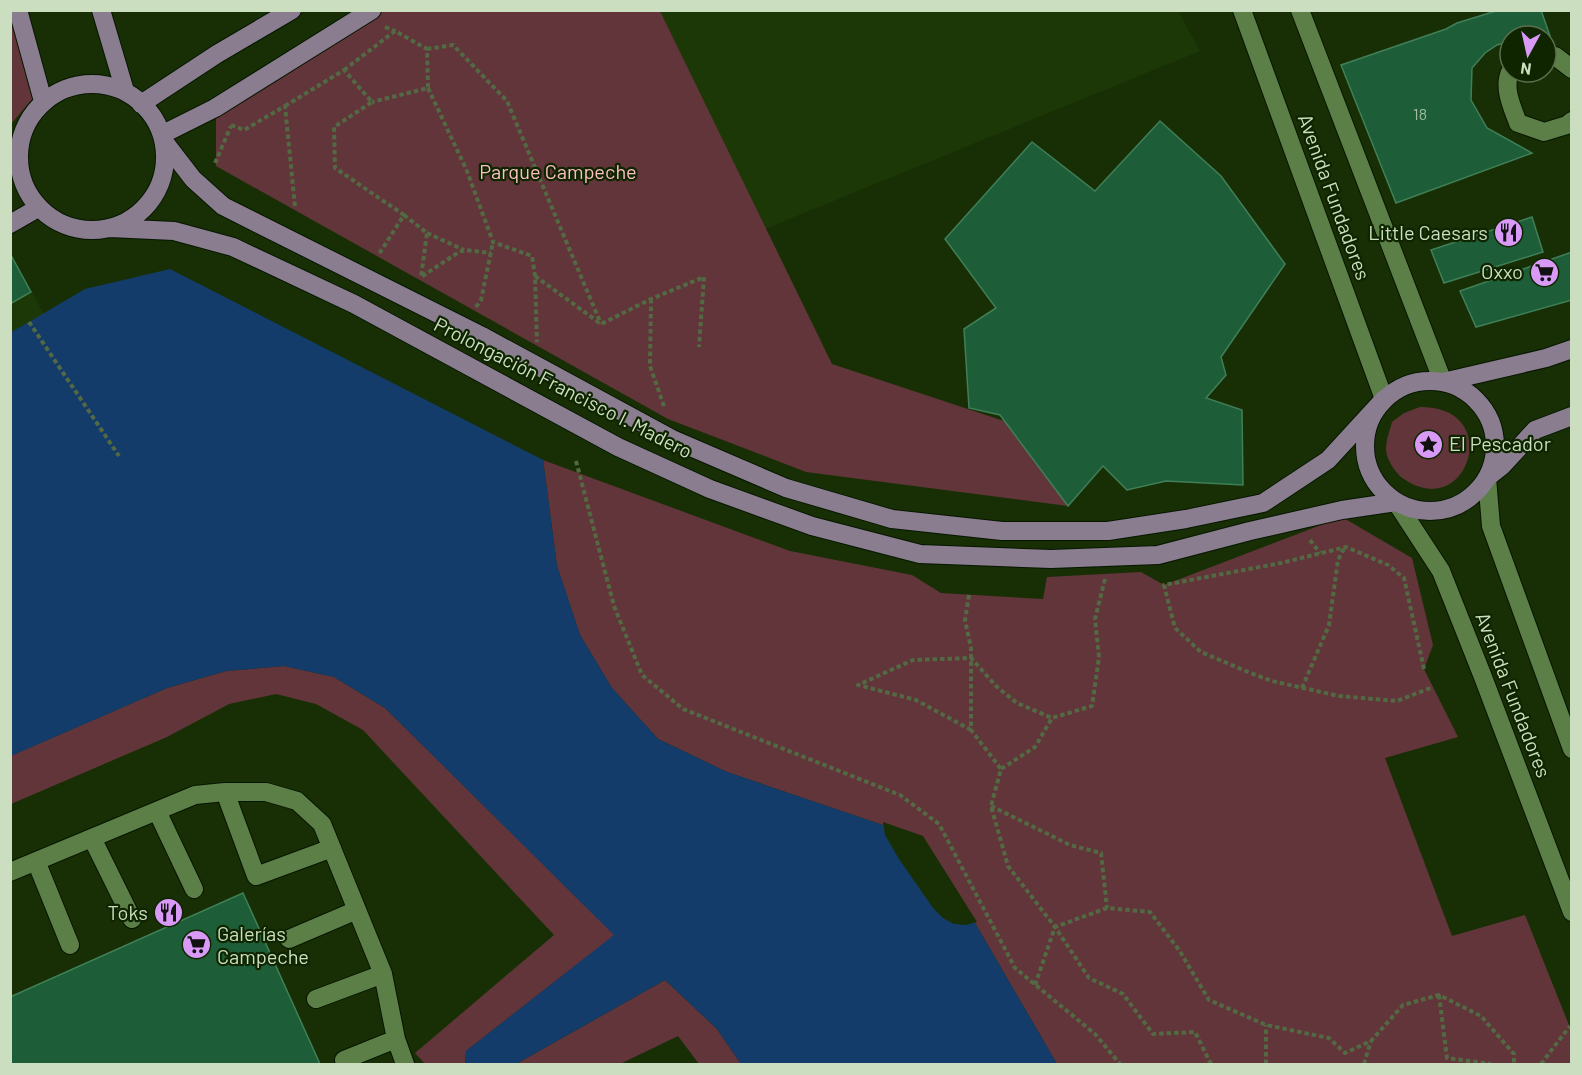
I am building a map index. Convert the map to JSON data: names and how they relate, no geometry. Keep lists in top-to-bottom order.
{
  "streets": {
    "main road": ["Prolongación Francisco I. Madero"],
    "street": ["Avenida Fundadores"]
  },
  "crossings": [
    ["Avenida Fundadores", "Prolongación Francisco I. Madero"]
  ],
  "parks": ["Parque Campeche"],
  "places": {
    "restaurant": ["Little Caesars", "Toks"],
    "supermarket": ["Oxxo", "Galerías Campeche"],
    "place": ["El Pescador"]
  },
  "house_numbers": ["18"],
  "north": "bottom"
}
